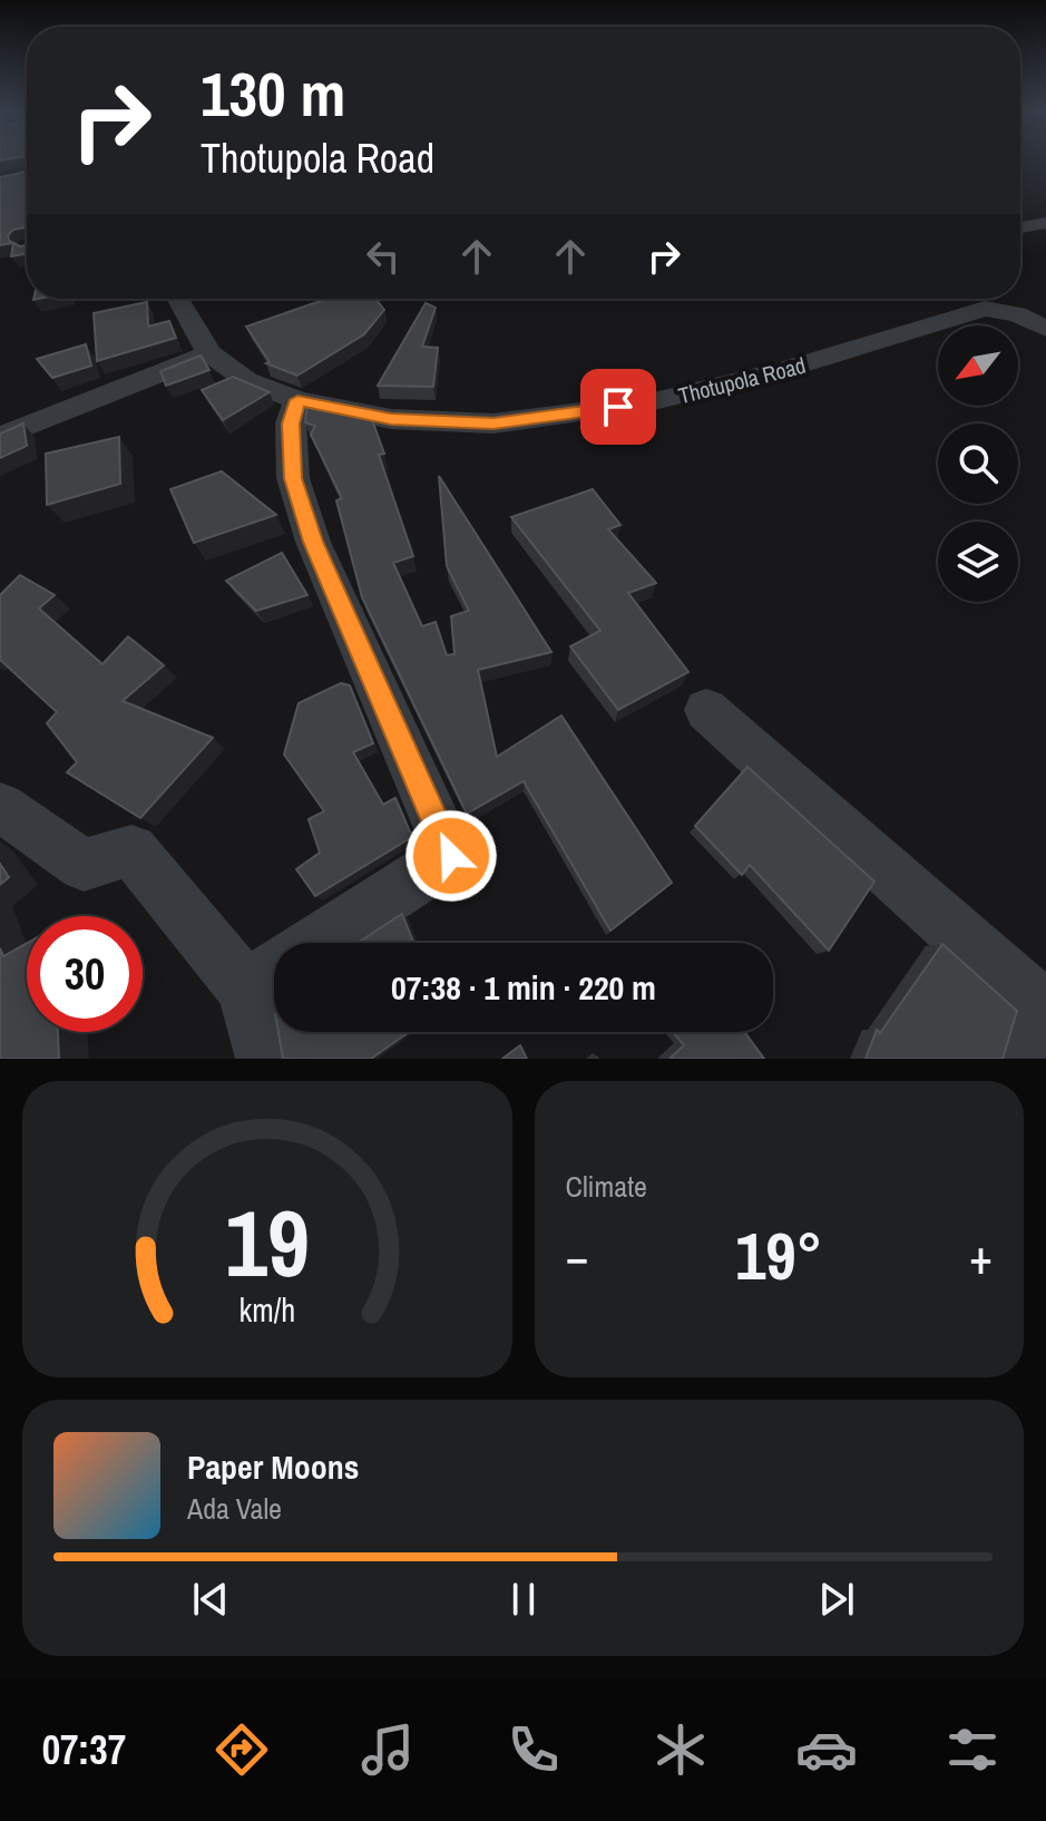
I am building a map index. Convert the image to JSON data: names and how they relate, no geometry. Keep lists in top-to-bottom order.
{
  "streets": {
    "street": ["Thotupola Road"]
  },
  "north": "bottom left",
  "page": {
    "turn": ["130 m", "Thotupola Road"],
    "limit": "30",
    "trip": "07:38 · 1 min · 220 m",
    "tile": "Climate",
    "heat": ["−", "19°", "+"],
    "song": ["Paper Moons", "Ada Vale"],
    "tabs": "07:37",
    "gauge": ["19", "km/h"]
  }
}
